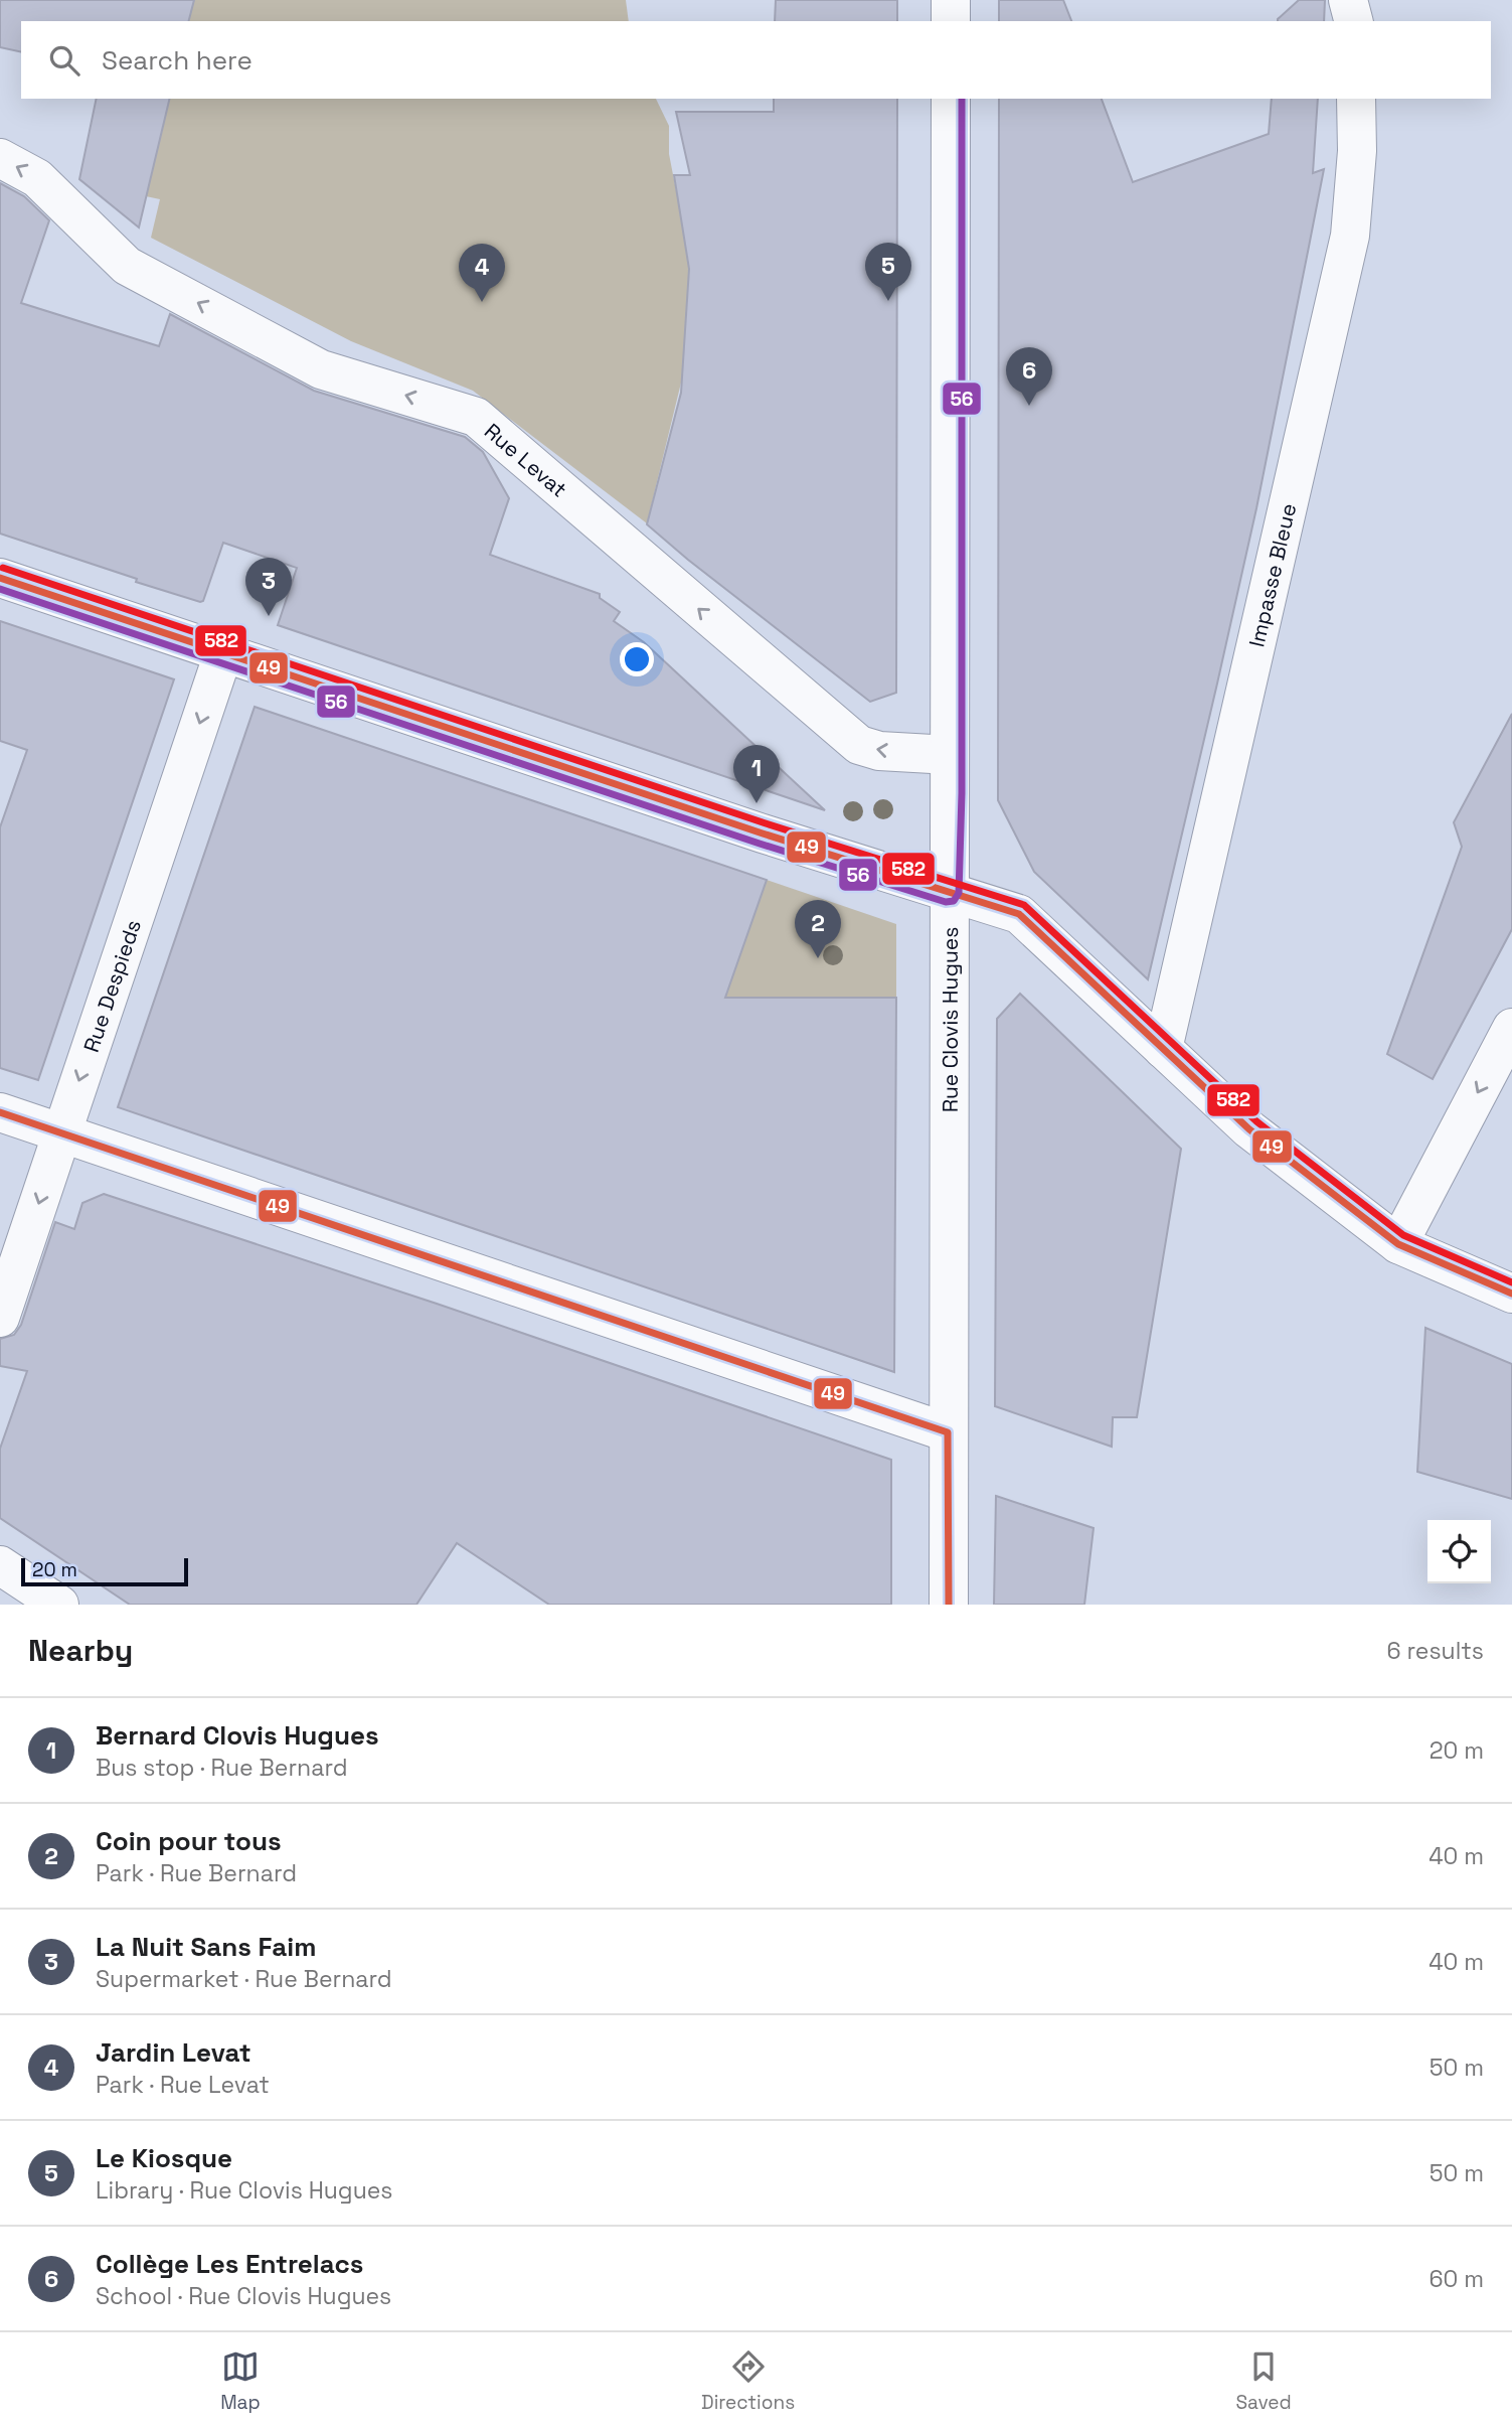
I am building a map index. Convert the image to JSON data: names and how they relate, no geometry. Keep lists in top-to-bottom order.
{
  "streets": {
    "street": [
      "Rue Levat",
      "Impasse Bleue",
      "Rue Despieds",
      "Rue Clovis Hugues"
    ]
  },
  "crossings": [
    ["Rue Levat", "Rue Clovis Hugues"]
  ],
  "one_way": ["Rue Despieds"],
  "lines": ["transit line 56", "transit line 582", "transit line 49"],
  "scale_bar": "20 m",
  "page": {
    "search": "Search here",
    "pins": [
      "5",
      "4",
      "6",
      "3",
      "1",
      "2"
    ],
    "scale": "20 m",
    "heading": ["Nearby", "6 results"],
    "list": [
      {
        "mark": "1",
        "name": "Bernard Clovis Hugues",
        "note": "Bus stop · Rue Bernard",
        "value": "20 m"
      },
      {
        "mark": "2",
        "name": "Coin pour tous",
        "note": "Park · Rue Bernard",
        "value": "40 m"
      },
      {
        "mark": "3",
        "name": "La Nuit Sans Faim",
        "note": "Supermarket · Rue Bernard",
        "value": "40 m"
      },
      {
        "mark": "4",
        "name": "Jardin Levat",
        "note": "Park · Rue Levat",
        "value": "50 m"
      },
      {
        "mark": "5",
        "name": "Le Kiosque",
        "note": "Library · Rue Clovis Hugues",
        "value": "50 m"
      },
      {
        "mark": "6",
        "name": "Collège Les Entrelacs",
        "note": "School · Rue Clovis Hugues",
        "value": "60 m"
      }
    ],
    "nav": ["Map", "Directions", "Saved"]
  }
}
